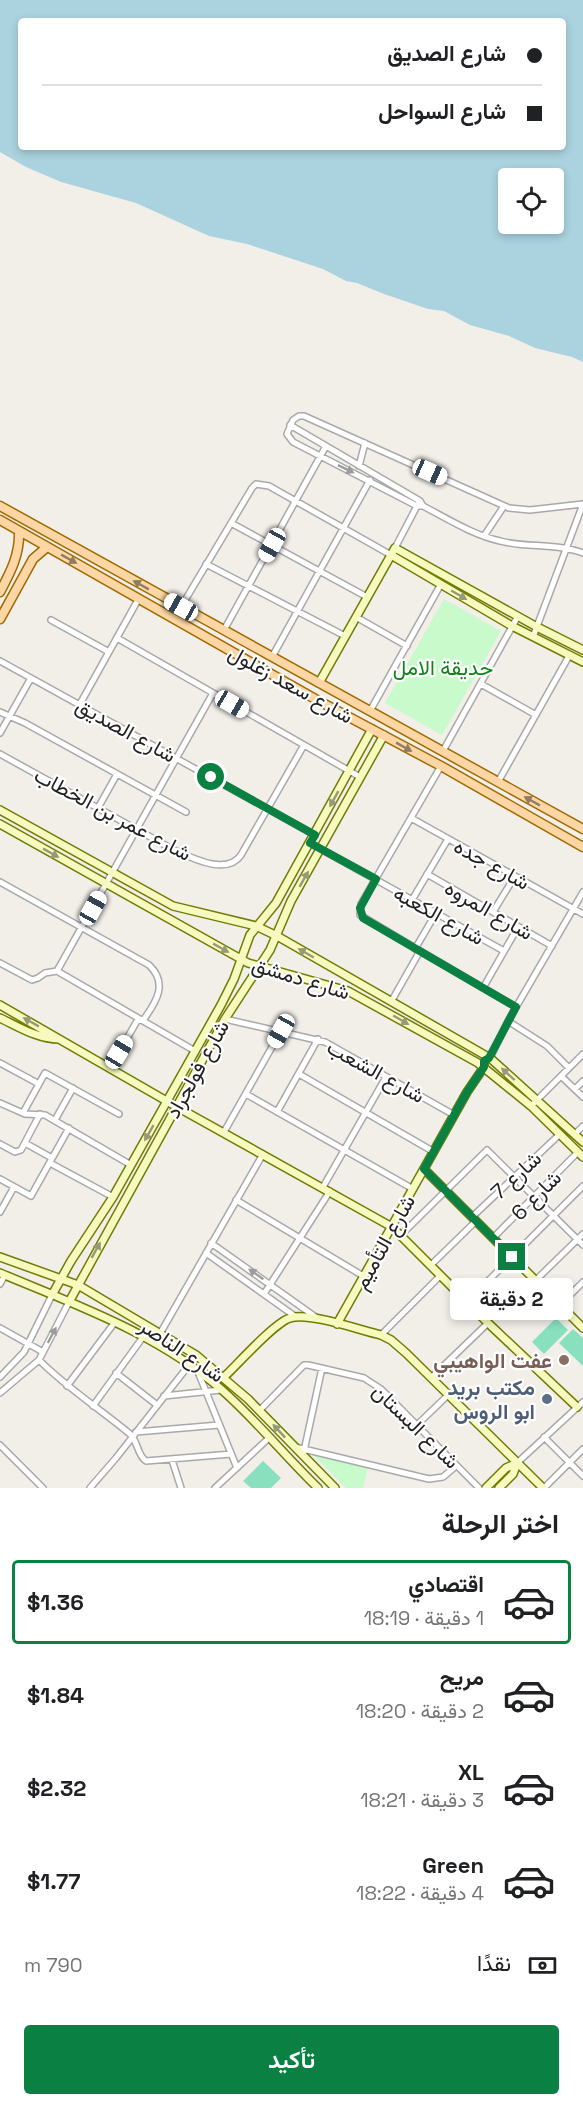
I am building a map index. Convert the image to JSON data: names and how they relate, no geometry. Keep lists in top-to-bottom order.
{
  "streets": {
    "main road": ["شارع سعد زغلول"],
    "street": [
      "شارع الصديق",
      "شارع عمر بن الخطاب",
      "شارع جده",
      "شارع المروه",
      "شارع الكعبه",
      "شارع دمشق",
      "شارع فولجراد",
      "شارع الشعب",
      "شارع 7",
      "شارع 6",
      "شارع التأميم",
      "شارع الناصر",
      "شارع البستان"
    ]
  },
  "crossings": [
    ["شارع سعد زغلول", "شارع فولجراد"],
    ["شارع الصديق", "شارع عمر بن الخطاب"],
    ["شارع الصديق", "شارع فولجراد"],
    ["شارع جده", "شارع التأميم"],
    ["شارع المروه", "شارع التأميم"],
    ["شارع الكعبه", "شارع فولجراد"],
    ["شارع دمشق", "شارع فولجراد"],
    ["شارع دمشق", "شارع 7"],
    ["شارع دمشق", "شارع 6"],
    ["شارع دمشق", "شارع التأميم"],
    ["شارع فولجراد", "شارع الشعب"],
    ["شارع فولجراد", "شارع الناصر"],
    ["شارع الشعب", "شارع التأميم"],
    ["شارع الناصر", "شارع البستان"]
  ],
  "parks": ["حديقة الامل"],
  "places": ["عفت الواهيبي", "مكتب بريد ابو الروس"],
  "page": {
    "banner": ["شارع الصديق", "شارع السواحل"],
    "bubble": "2 دقيقة",
    "heading": "اختر الرحلة",
    "list": [
      {
        "name": "اقتصادي",
        "note": "1 دقيقة · 18:19",
        "value": "$1.36"
      },
      {
        "name": "مريح",
        "note": "2 دقيقة · 18:20",
        "value": "$1.84"
      },
      {
        "name": "XL",
        "note": "3 دقيقة · 18:21",
        "value": "$2.32"
      },
      {
        "name": "Green",
        "note": "4 دقيقة · 18:22",
        "value": "$1.77"
      }
    ],
    "pay": ["نقدًا", "790 m"],
    "buttons": "تأكيد"
  }
}
